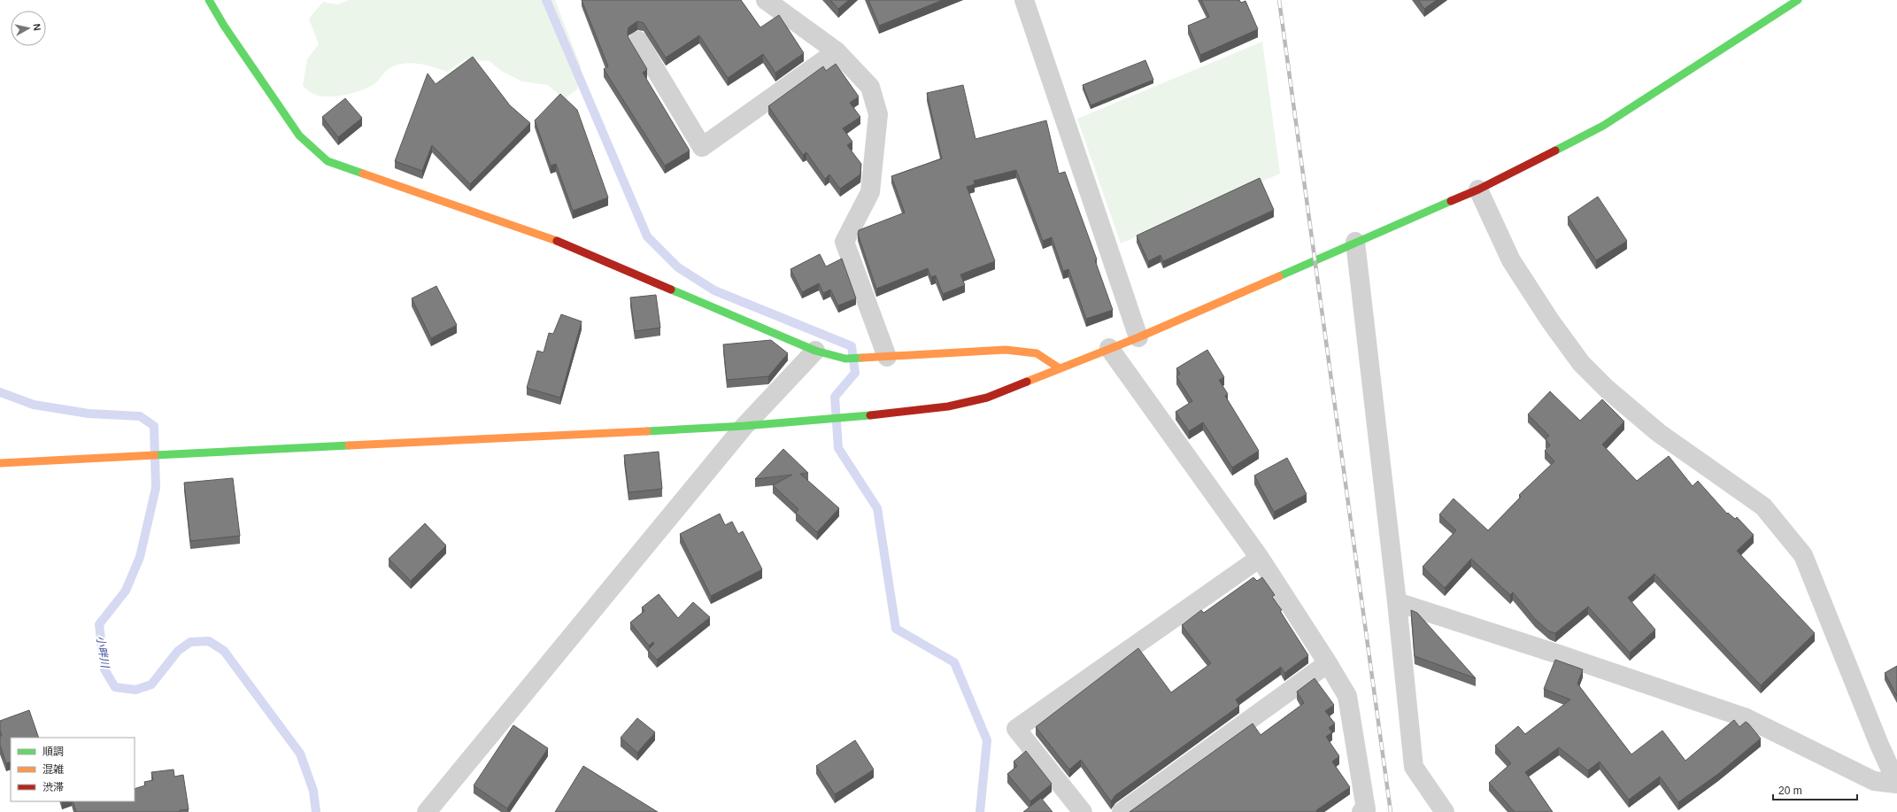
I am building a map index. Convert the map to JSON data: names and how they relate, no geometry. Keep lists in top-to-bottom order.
{
  "water": ["小畔川"],
  "legend": ["順調", "混雑", "渋滞"],
  "scale_bar": "20 m",
  "north": "right"
}
